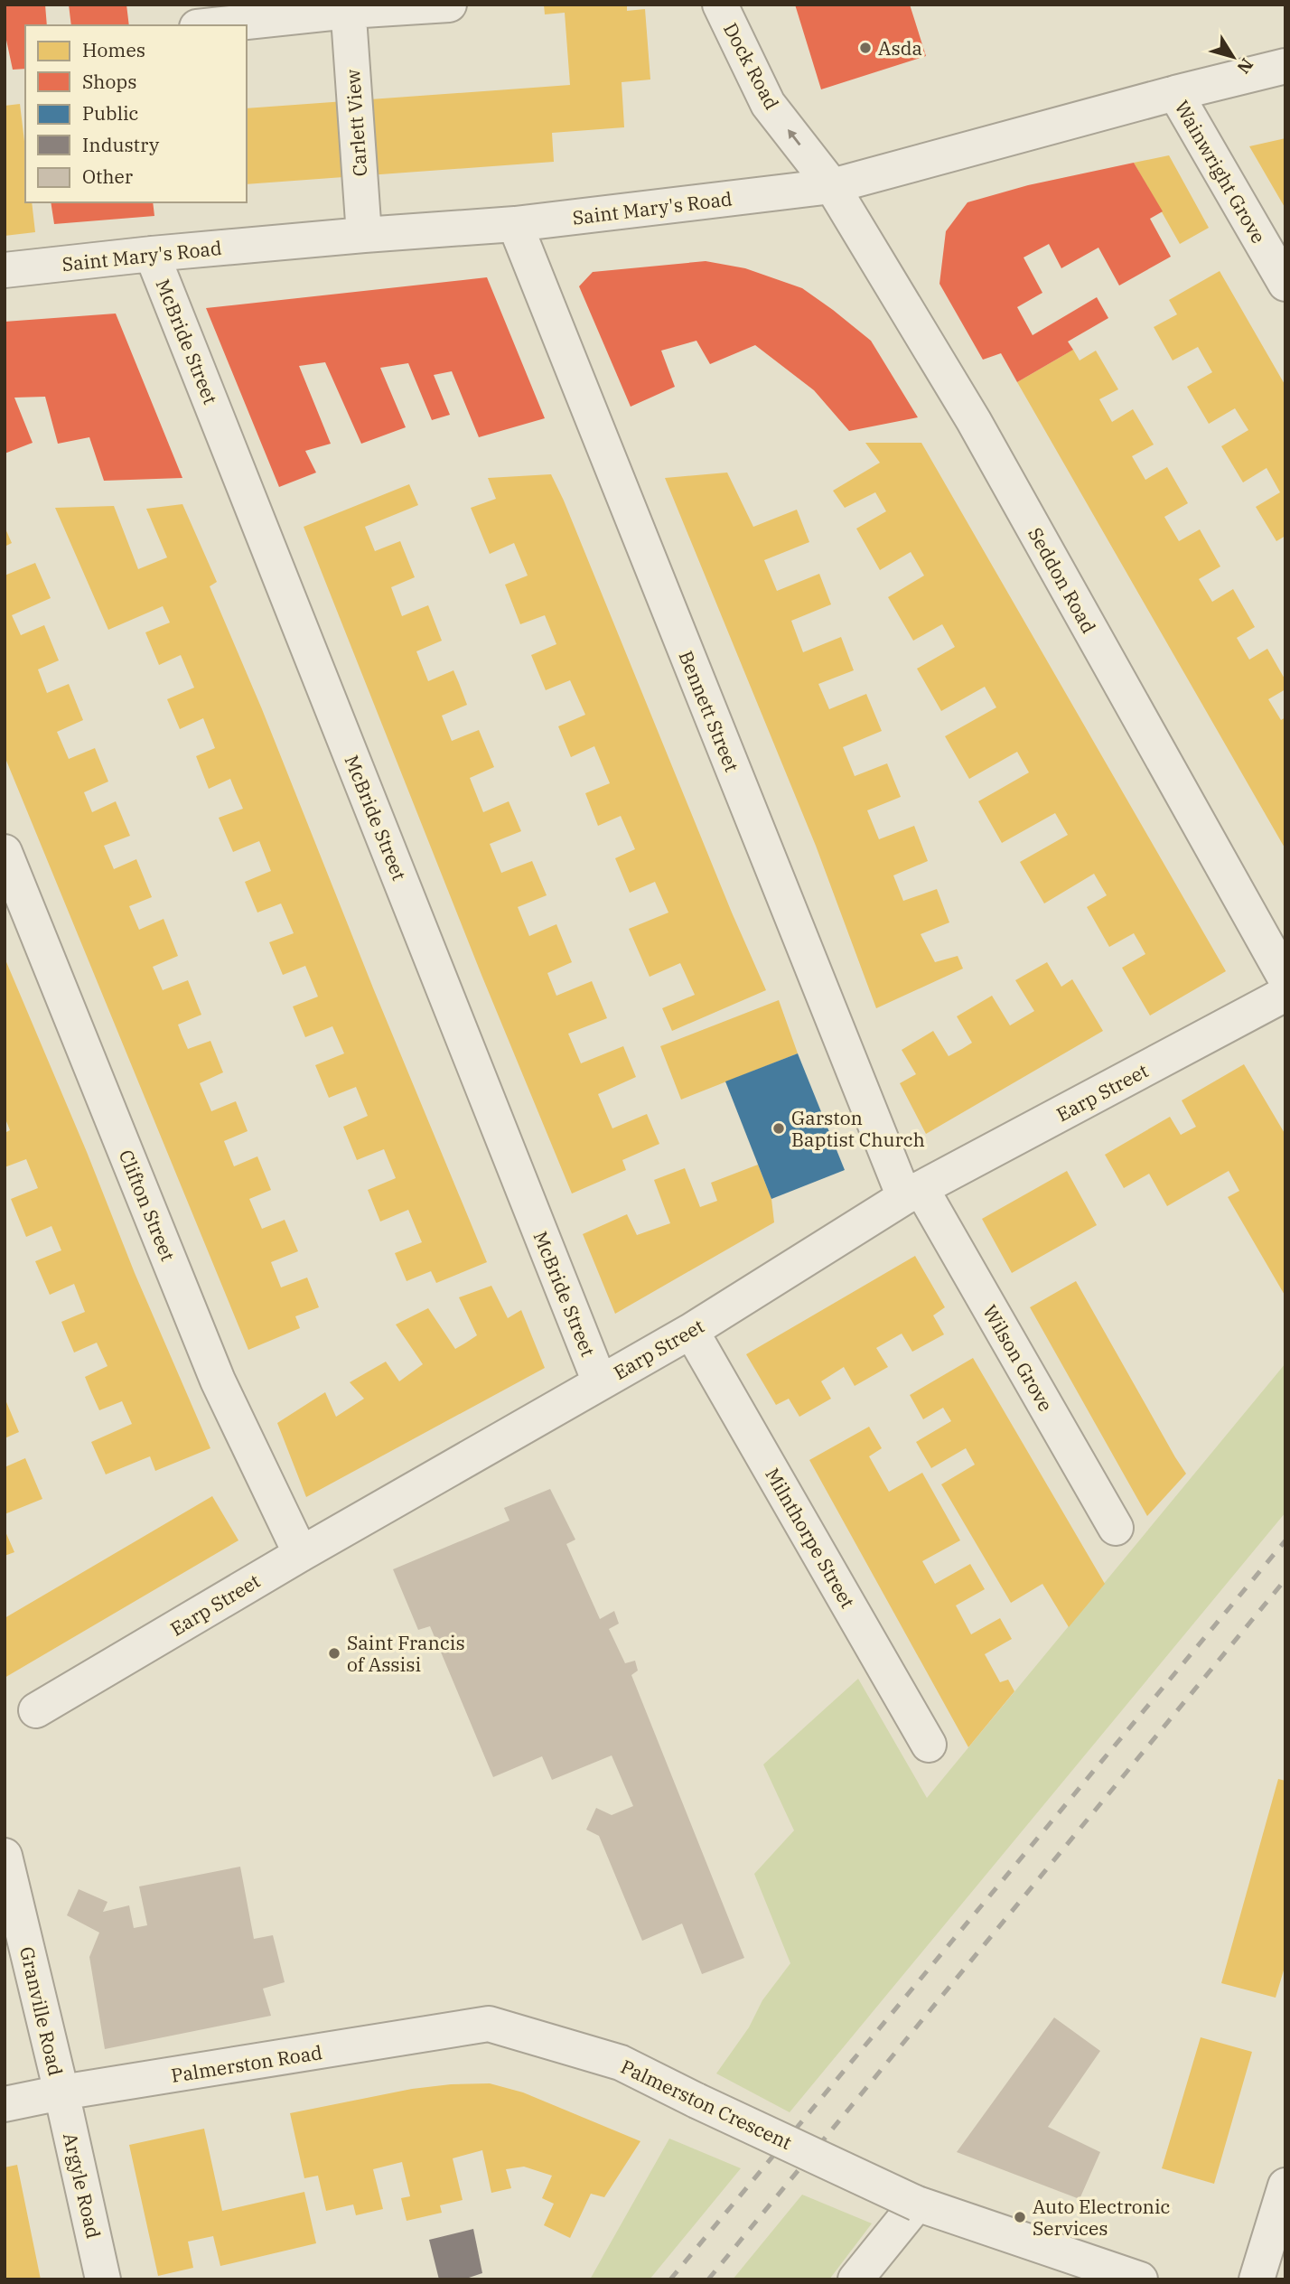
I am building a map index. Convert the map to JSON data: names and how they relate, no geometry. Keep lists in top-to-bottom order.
{
  "streets": {
    "street": [
      "Dock Road",
      "Carlett View",
      "Wainwright Grove",
      "Saint Mary's Road",
      "McBride Street",
      "Seddon Road",
      "Bennett Street",
      "Earp Street",
      "Clifton Street",
      "Wilson Grove",
      "Milnthorpe Street",
      "Granville Road",
      "Palmerston Road",
      "Palmerston Crescent",
      "Argyle Road"
    ]
  },
  "crossings": [
    ["Dock Road", "Saint Mary's Road"],
    ["Dock Road", "Seddon Road"],
    ["Carlett View", "Saint Mary's Road"],
    ["Wainwright Grove", "Saint Mary's Road"],
    ["Saint Mary's Road", "McBride Street"],
    ["Saint Mary's Road", "Seddon Road"],
    ["Saint Mary's Road", "Bennett Street"],
    ["McBride Street", "Earp Street"],
    ["Bennett Street", "Earp Street"],
    ["Bennett Street", "Wilson Grove"],
    ["Earp Street", "Clifton Street"],
    ["Earp Street", "Wilson Grove"],
    ["Earp Street", "Milnthorpe Street"],
    ["Granville Road", "Palmerston Road"],
    ["Granville Road", "Argyle Road"],
    ["Palmerston Road", "Palmerston Crescent"],
    ["Palmerston Road", "Argyle Road"]
  ],
  "one_way": ["Dock Road"],
  "places": [
    "Asda",
    "Garston Baptist Church",
    "Saint Francis of Assisi",
    "Auto Electronic Services"
  ],
  "legend": [
    "Homes",
    "Shops",
    "Public",
    "Industry",
    "Other"
  ],
  "north": "bottom right"
}
